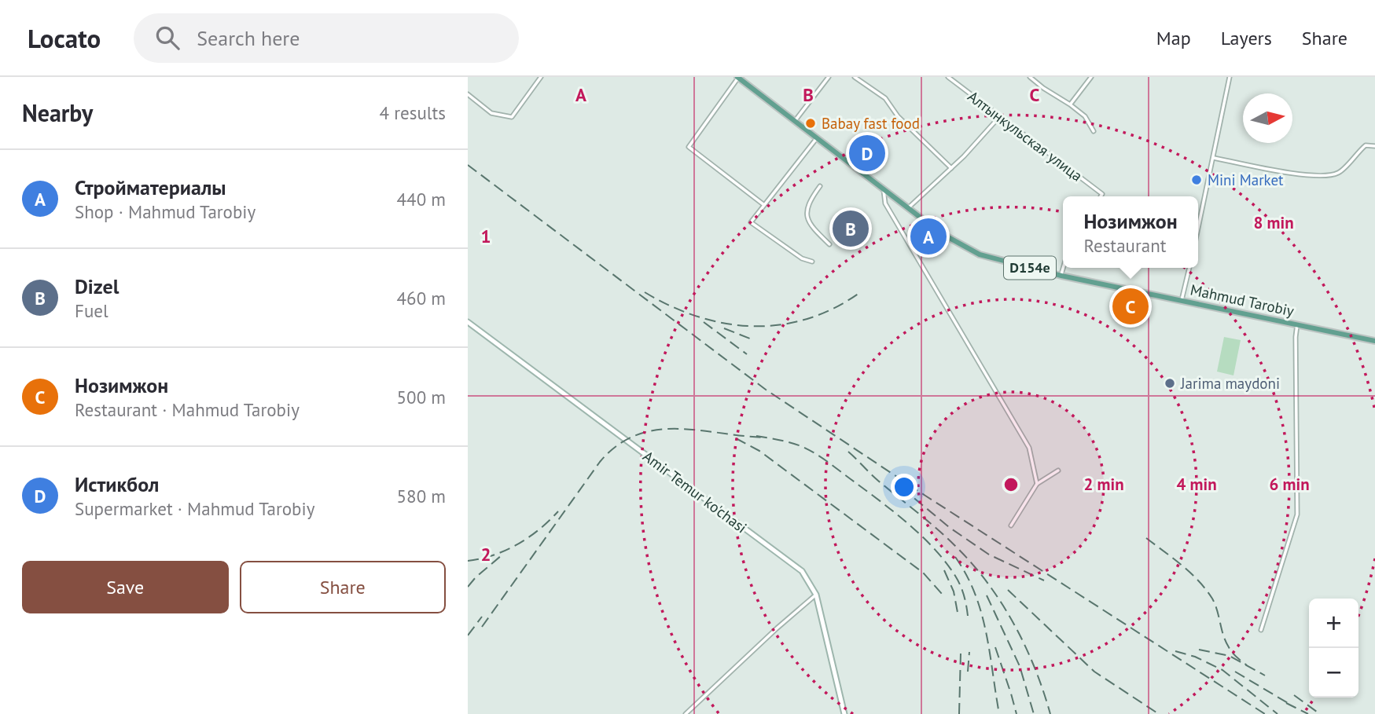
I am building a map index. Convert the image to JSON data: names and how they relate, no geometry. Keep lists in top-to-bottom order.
{
  "streets": {
    "main road": ["D154e", "Mahmud Tarobiy"],
    "street": ["Алтынкульская улица", "Amir Temur ko'chasi"]
  },
  "places": ["Babay fast food", "Mini Market", "Jarima maydoni"],
  "north": "right",
  "page": {
    "header": "Locato",
    "search": "Search here",
    "nav": ["Map", "Layers", "Share"],
    "heading": ["Nearby", "4 results"],
    "pins": [
      "D",
      "B",
      "A",
      "C"
    ],
    "list": [
      {
        "mark": "A",
        "name": "Стройматериалы",
        "note": "Shop · Mahmud Tarobiy",
        "value": "440 m"
      },
      {
        "mark": "B",
        "name": "Dizel",
        "note": "Fuel",
        "value": "460 m"
      },
      {
        "mark": "C",
        "name": "Нозимжон",
        "note": "Restaurant · Mahmud Tarobiy",
        "value": "500 m"
      },
      {
        "mark": "D",
        "name": "Истикбол",
        "note": "Supermarket · Mahmud Tarobiy",
        "value": "580 m"
      }
    ],
    "popup": ["Нозимжон", "Restaurant"],
    "buttons": ["Save", "Share"],
    "map_buttons": ["+", "−"]
  },
  "grid": {
    "columns": ["A", "B", "C"],
    "rows": ["1", "2"]
  },
  "rings": [
    "8 min",
    "2 min",
    "4 min",
    "6 min"
  ]
}
